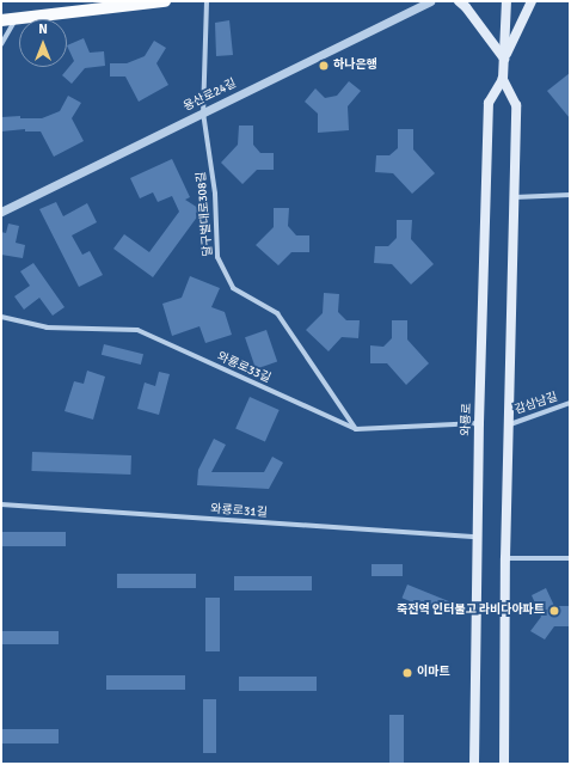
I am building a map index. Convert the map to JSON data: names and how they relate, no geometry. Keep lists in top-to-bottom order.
{
  "streets": {
    "main road": ["와룡로"],
    "street": [
      "용산로24길",
      "달구벌대로308길",
      "와룡로33길",
      "감삼남길",
      "와룡로31길"
    ]
  },
  "crossings": [
    ["용산로24길", "달구벌대로308길"],
    ["달구벌대로308길", "와룡로33길"],
    ["와룡로33길", "와룡로"],
    ["감삼남길", "와룡로"],
    ["와룡로", "와룡로31길"]
  ],
  "places": ["하나은행", "죽전역 인터불고 라비다아파트", "이마트"],
  "north": "top"
}
